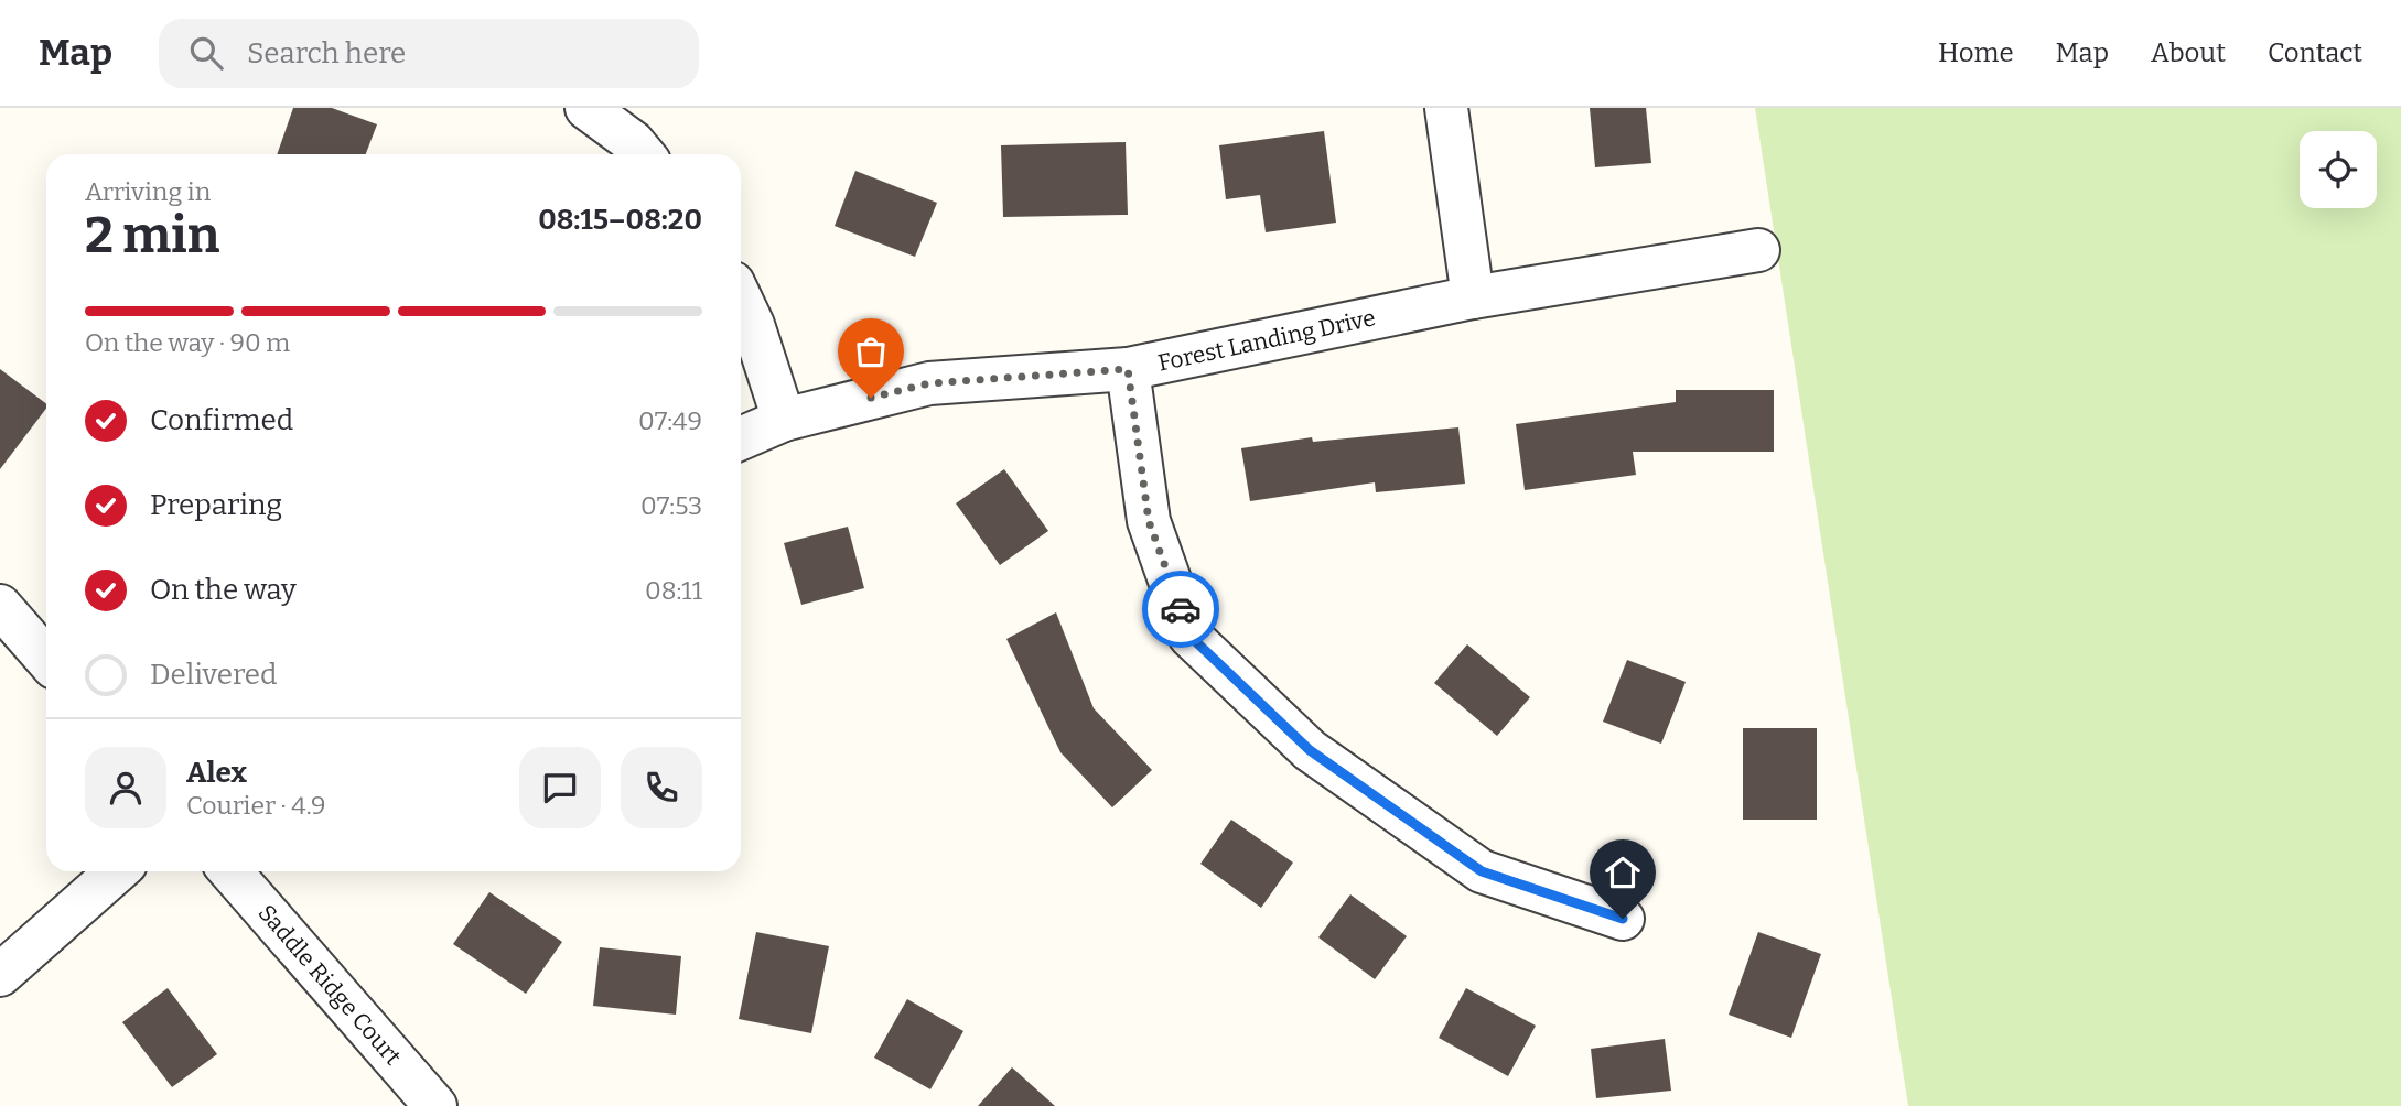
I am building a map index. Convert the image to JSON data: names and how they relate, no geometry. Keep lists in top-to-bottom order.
{
  "streets": {
    "street": ["Forest Landing Drive", "Saddle Ridge Court"]
  },
  "page": {
    "header": "Map",
    "search": "Search here",
    "nav": [
      "Home",
      "Map",
      "About",
      "Contact"
    ],
    "heading": ["2 min", "Arriving in", "08:15–08:20"],
    "panel": ["Alex", "Courier · 4.9"],
    "bar": "On the way · 90 m",
    "list": [
      ["Confirmed", "07:49"],
      ["Preparing", "07:53"],
      ["On the way", "08:11"],
      "Delivered"
    ]
  }
}
